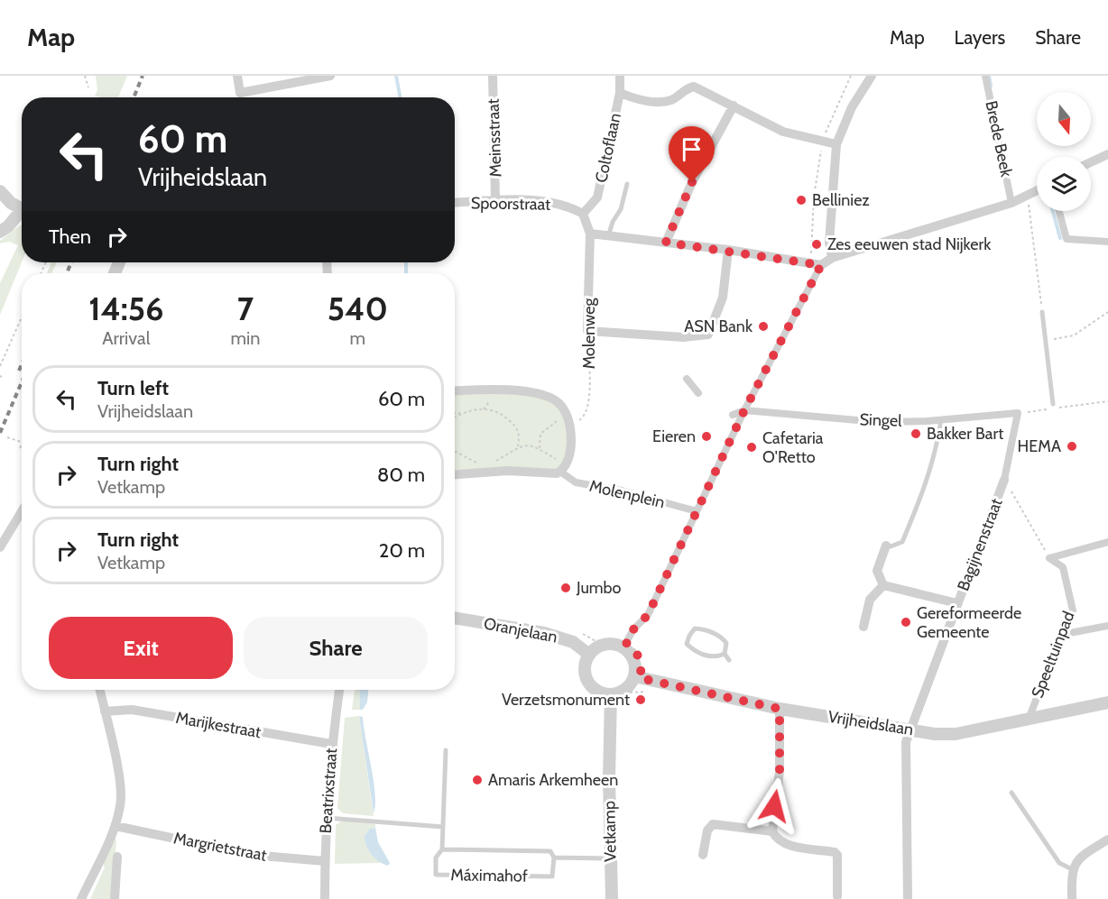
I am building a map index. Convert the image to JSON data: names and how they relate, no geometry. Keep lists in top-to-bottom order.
{
  "streets": {
    "street": [
      "Meinsstraat",
      "Brede Beek",
      "Coltoflaan",
      "Spoorstraat",
      "Molenweg",
      "Singel",
      "Molenplein",
      "Bagijnenstraat",
      "Oranjelaan",
      "Speeltuinpad",
      "Vrijheidslaan",
      "Marijkestraat",
      "Beatrixstraat",
      "Vetkamp",
      "Margrietstraat"
    ],
    "lane": ["Máximahof"]
  },
  "crossings": [
    ["Meinsstraat", "Spoorstraat"],
    ["Coltoflaan", "Spoorstraat"],
    ["Singel", "Bagijnenstraat"],
    ["Bagijnenstraat", "Vrijheidslaan"],
    ["Oranjelaan", "Vrijheidslaan"],
    ["Oranjelaan", "Vetkamp"],
    ["Speeltuinpad", "Vrijheidslaan"],
    ["Vrijheidslaan", "Vetkamp"],
    ["Marijkestraat", "Beatrixstraat"],
    ["Beatrixstraat", "Margrietstraat"],
    ["Vetkamp", "Máximahof"]
  ],
  "places": [
    "Belliniez",
    "Zes eeuwen stad Nijkerk",
    "ASN Bank",
    "Bakker Bart",
    "Eieren",
    "HEMA",
    "Cafetaria O'Retto",
    "Jumbo",
    "Gereformeerde Gemeente",
    "Verzetsmonument",
    "Amaris Arkemheen"
  ],
  "north": "bottom",
  "page": {
    "header": "Map",
    "nav": ["Map", "Layers", "Share"],
    "turn": ["60 m", "Vrijheidslaan"],
    "then": "Then",
    "eta": [
      "14:56",
      "Arrival",
      "7",
      "min",
      "540",
      "m"
    ],
    "list": [
      {
        "name": "Turn left",
        "note": "Vrijheidslaan",
        "value": "60 m"
      },
      {
        "name": "Turn right",
        "note": "Vetkamp",
        "value": "80 m"
      },
      {
        "name": "Turn right",
        "note": "Vetkamp",
        "value": "20 m"
      }
    ],
    "buttons": ["Exit", "Share"]
  }
}
